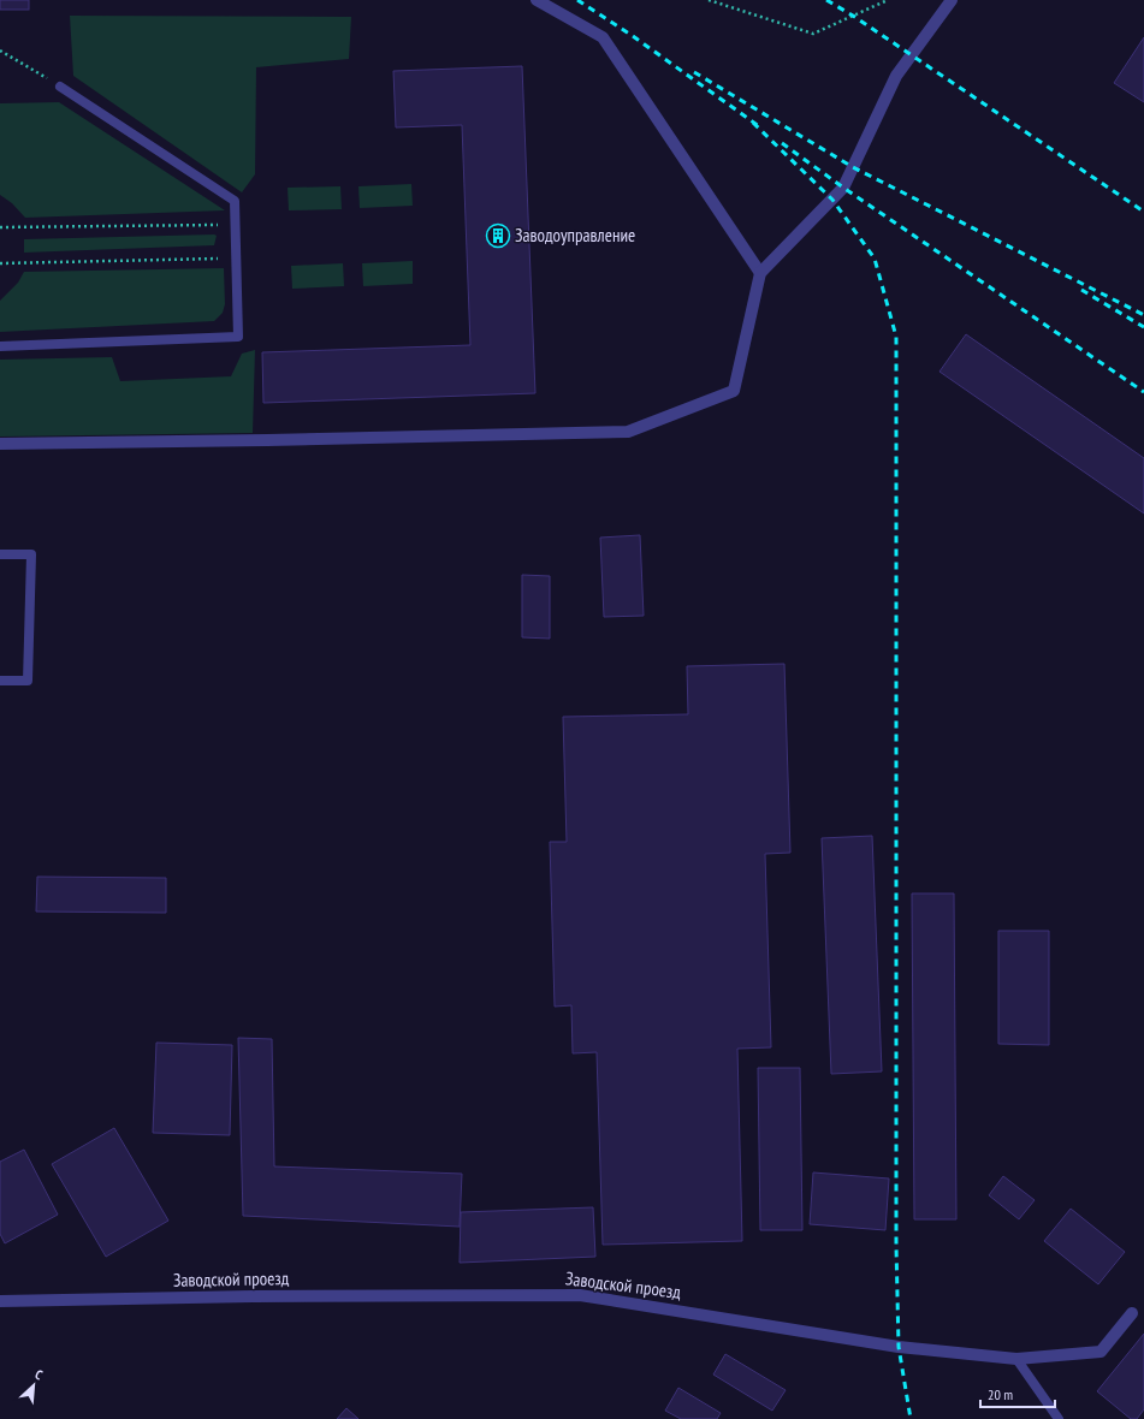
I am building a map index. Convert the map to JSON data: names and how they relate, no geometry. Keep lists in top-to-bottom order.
{
  "streets": {
    "street": ["Заводской проезд"]
  },
  "places": {
    "building": ["Заводоуправление"]
  },
  "scale_bar": "20 m",
  "north": "top right"
}
